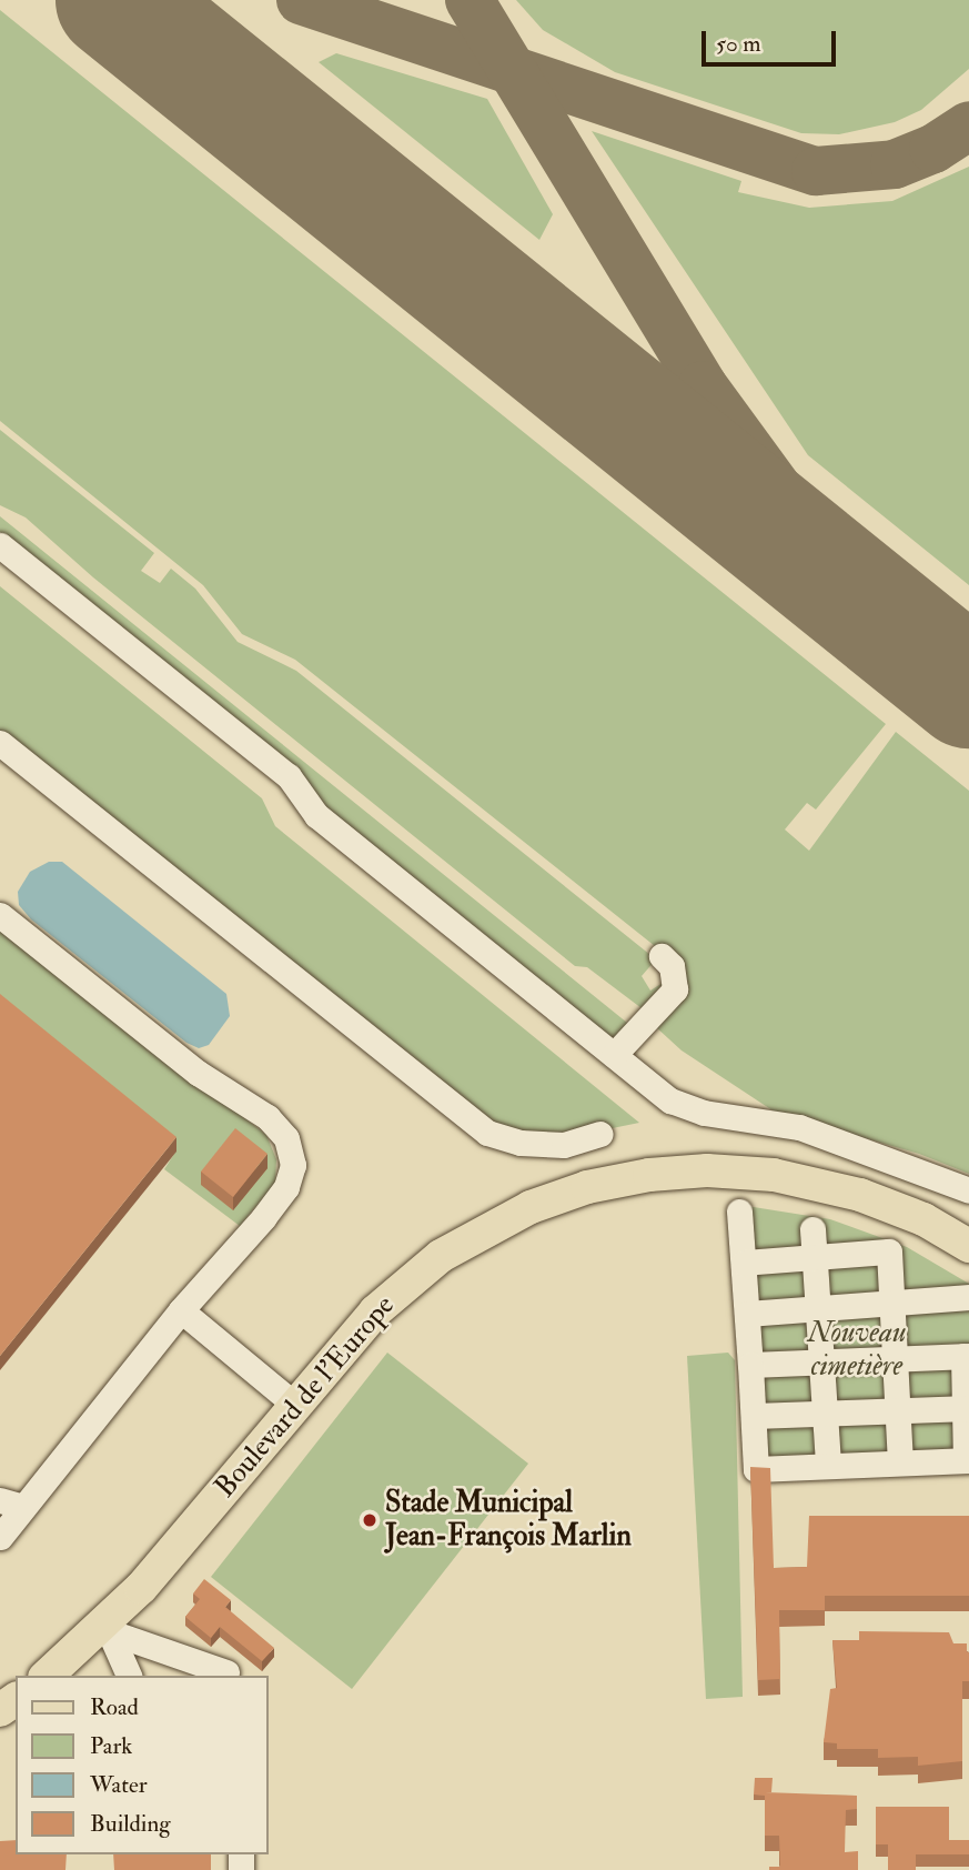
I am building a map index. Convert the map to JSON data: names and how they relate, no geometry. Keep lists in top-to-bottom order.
{
  "streets": {
    "main road": ["Boulevard de l'Europe"]
  },
  "parks": ["Nouveau cimetière"],
  "places": ["Stade Municipal Jean-François Marlin"],
  "legend": [
    "Road",
    "Park",
    "Water",
    "Building"
  ],
  "scale_bar": "50 m"
}
